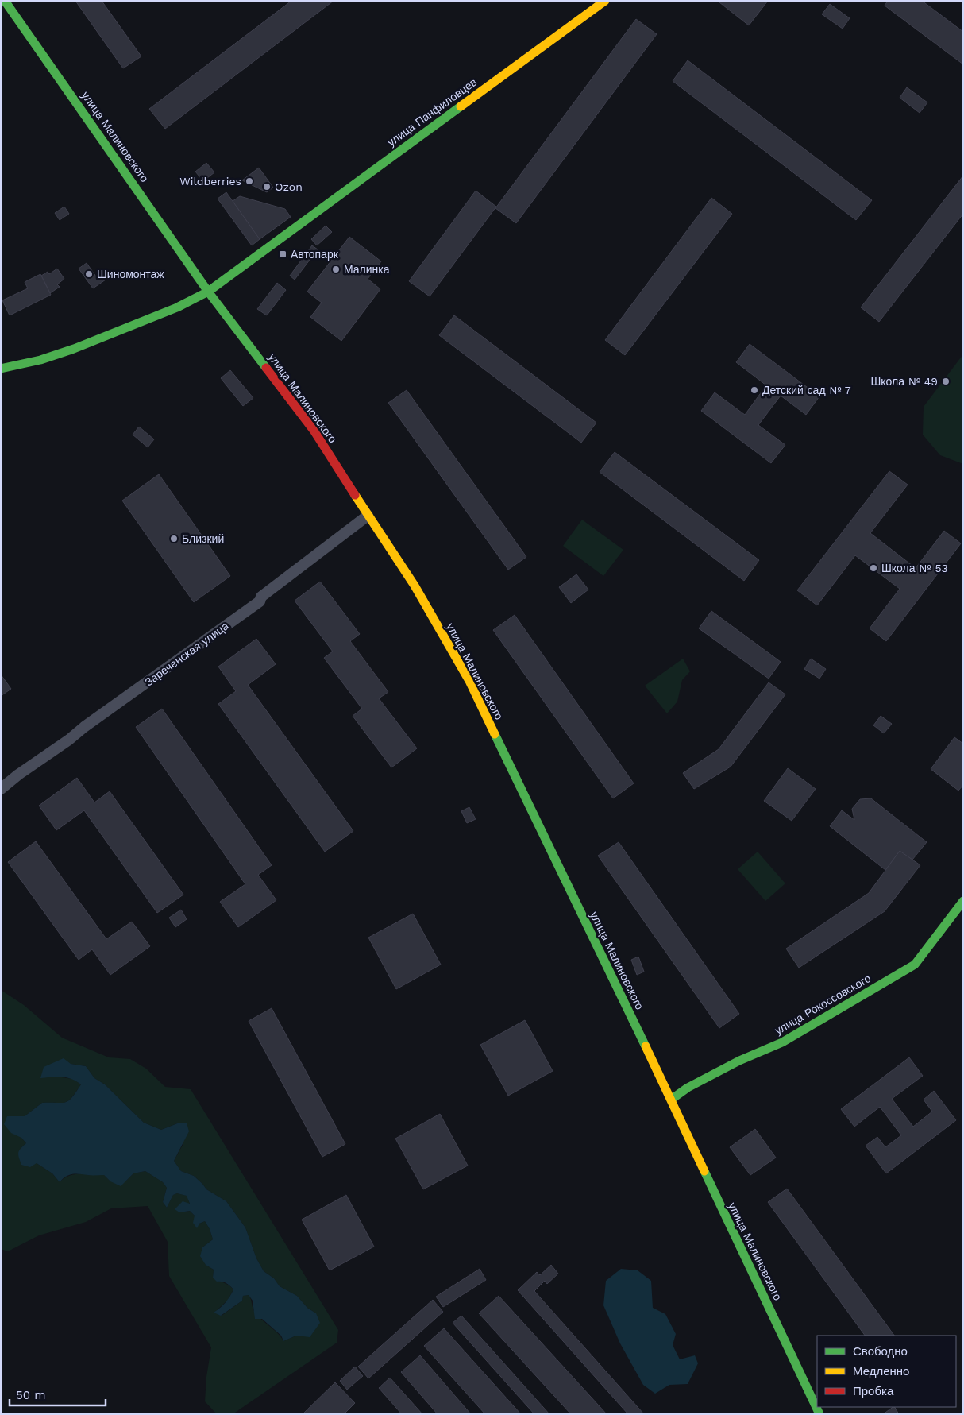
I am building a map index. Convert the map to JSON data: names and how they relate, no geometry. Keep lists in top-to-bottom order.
{
  "streets": {
    "street": [
      "улица Панфиловцев",
      "улица Малиновского",
      "Зареченская улица",
      "улица Рокоссовского"
    ]
  },
  "crossings": [
    ["улица Панфиловцев", "улица Малиновского"],
    ["улица Малиновского", "Зареченская улица"],
    ["улица Малиновского", "улица Рокоссовского"]
  ],
  "places": {
    "other": [
      "Wildberries",
      "Ozon",
      "Малинка",
      "Шиномонтаж",
      "Школа № 49",
      "Детский сад № 7",
      "Близкий",
      "Школа № 53"
    ],
    "transit": ["Автопарк"]
  },
  "legend": ["Свободно", "Медленно", "Пробка"],
  "scale_bar": "50 m"
}
